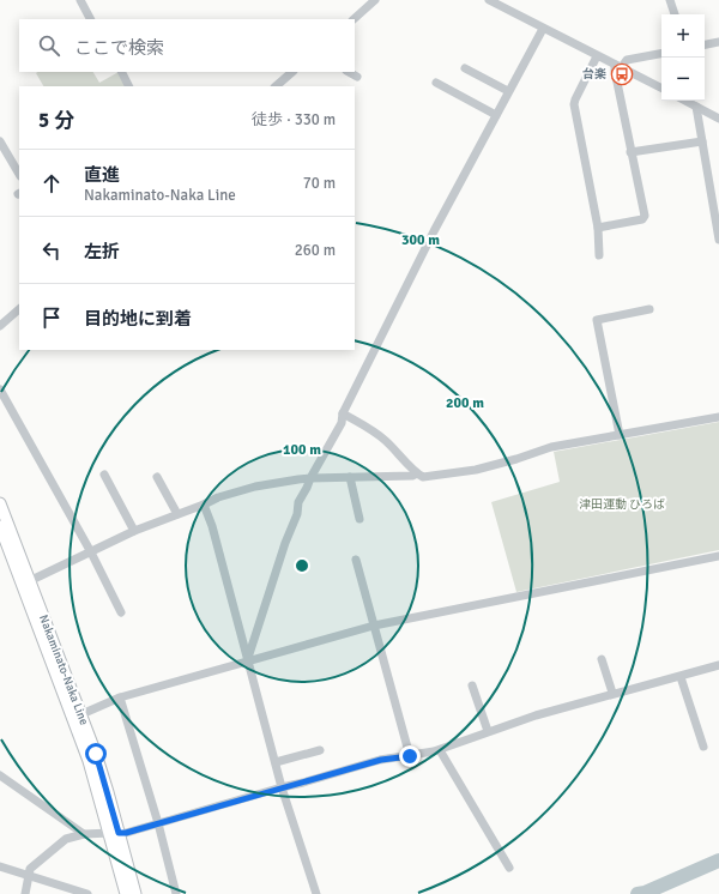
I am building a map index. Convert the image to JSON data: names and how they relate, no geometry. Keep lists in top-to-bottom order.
{
  "streets": {
    "main road": ["Nakaminato-Naka Line"]
  },
  "parks": ["津田運動 ひろば"],
  "places": {
    "bus stop": ["台楽"]
  },
  "page": {
    "map_buttons": ["+", "−"],
    "search": "ここで検索",
    "heading": ["5 分", "徒歩 · 330 m"],
    "list": [
      ["直進", "Nakaminato-Naka Line", "70 m"],
      ["左折", "260 m"],
      "目的地に到着"
    ]
  },
  "rings": ["300 m", "200 m", "100 m"]
}
